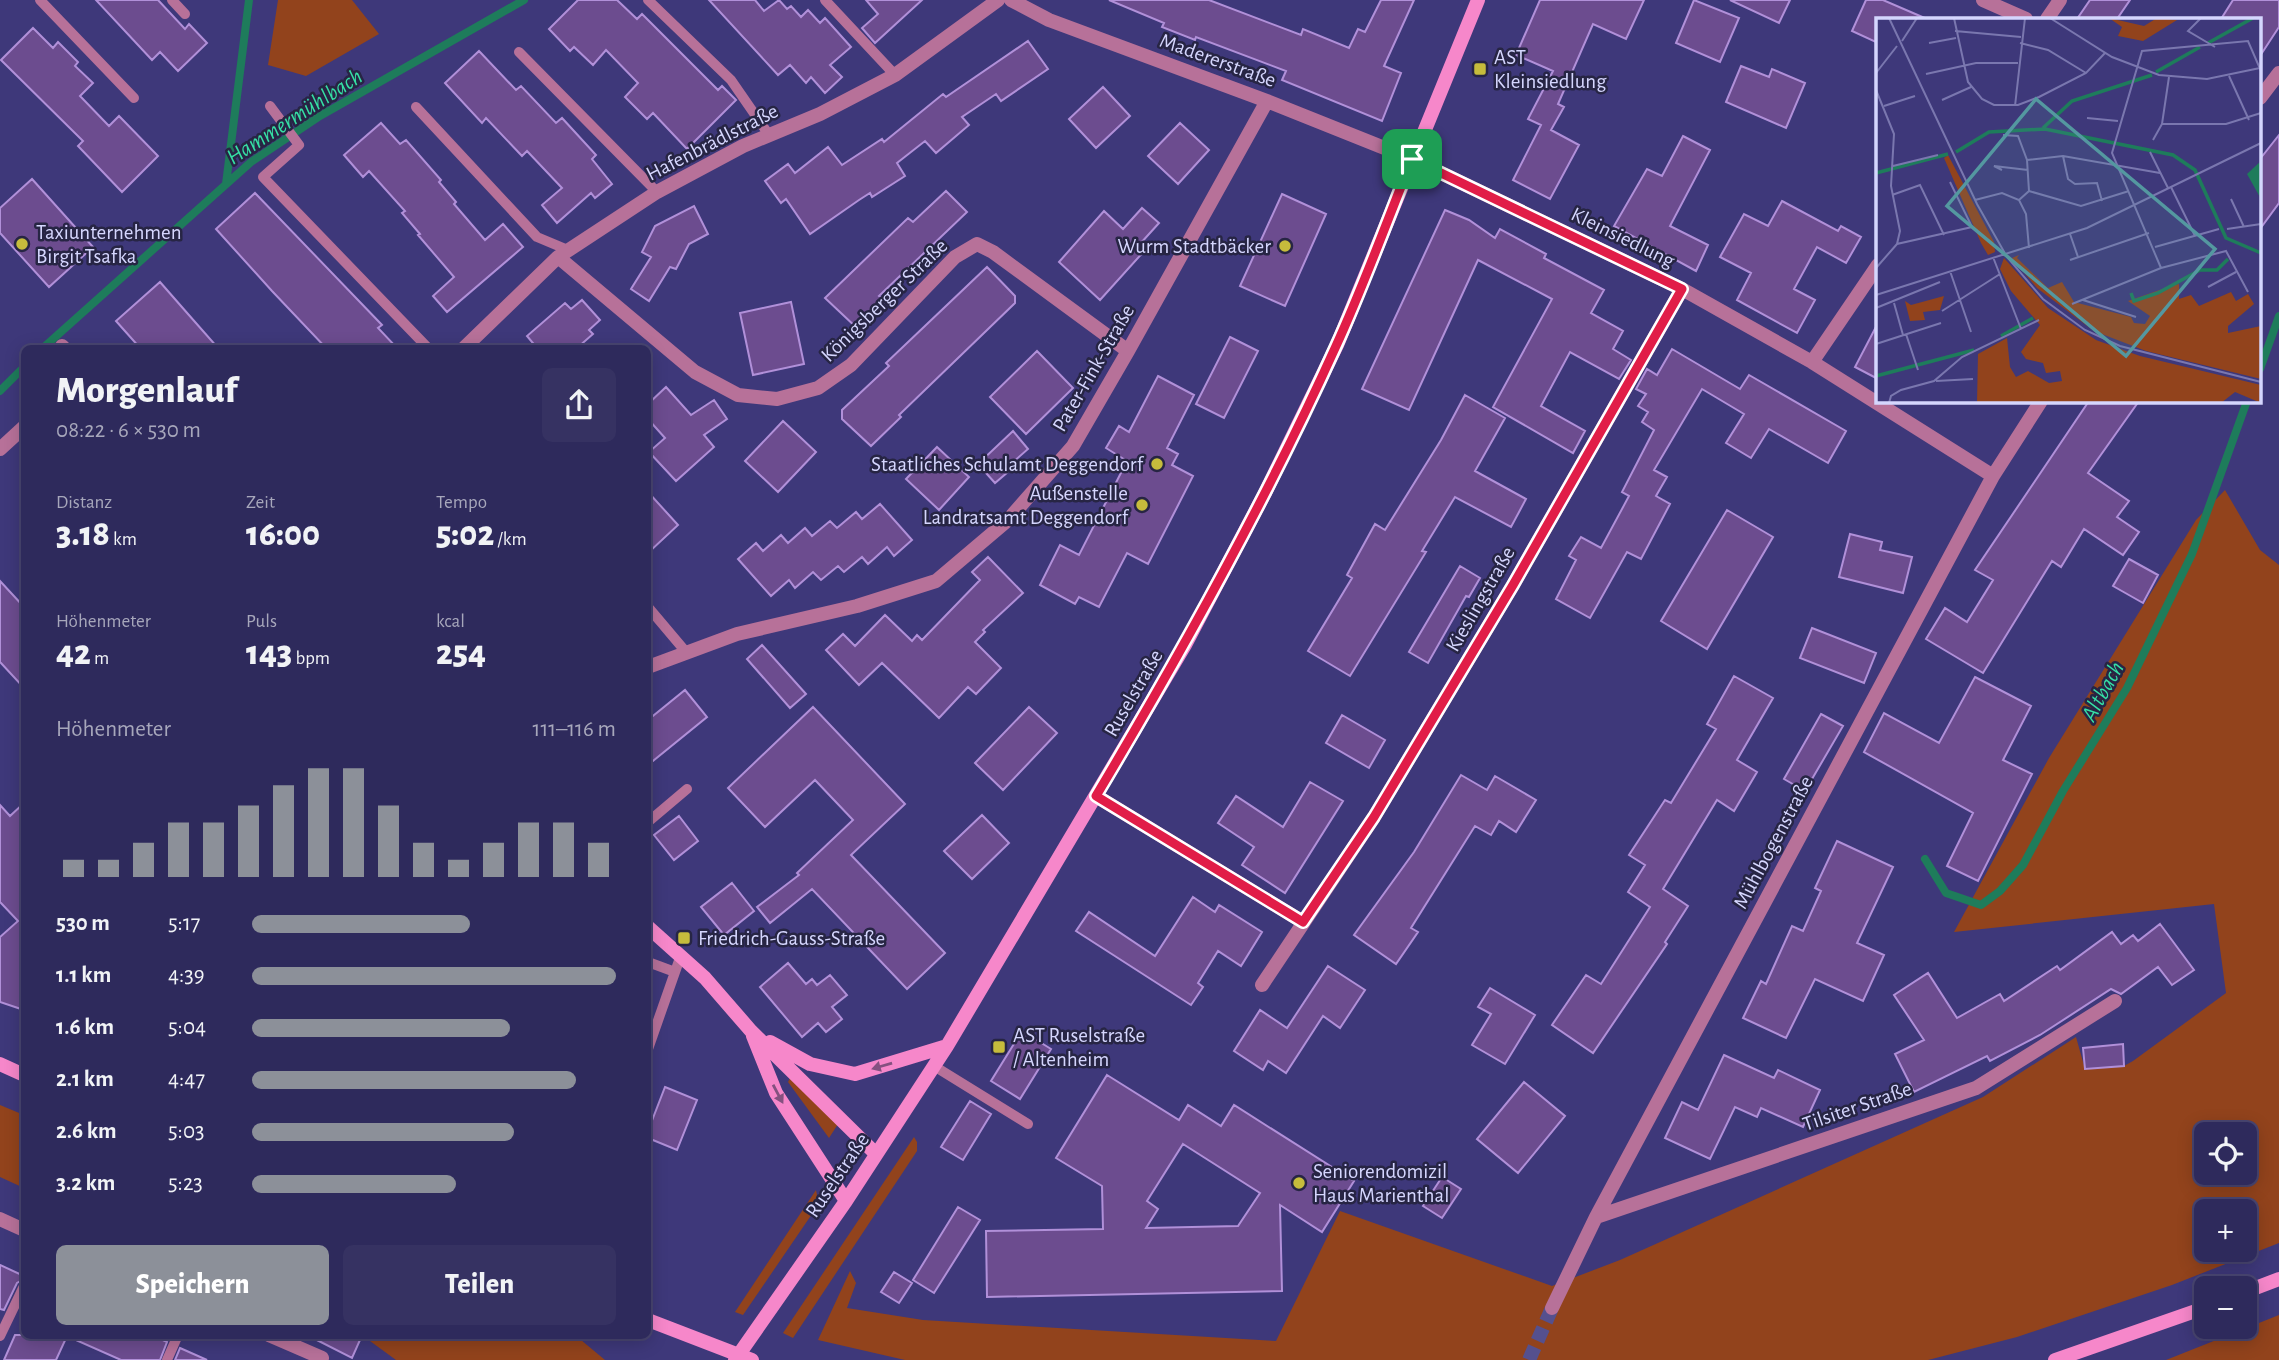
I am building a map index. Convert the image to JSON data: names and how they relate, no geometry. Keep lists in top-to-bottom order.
{
  "streets": {
    "main road": ["Ruselstraße"],
    "street": [
      "Madererstraße",
      "Hafenbrädlstraße",
      "Kleinsiedlung",
      "Königsberger Straße",
      "Pater-Fink-Straße",
      "Kieslingstraße",
      "Mühlbogenstraße",
      "Tilsiter Straße"
    ]
  },
  "crossings": [
    ["Madererstraße", "Kleinsiedlung"],
    ["Madererstraße", "Pater-Fink-Straße"],
    ["Madererstraße", "Ruselstraße"],
    ["Hafenbrädlstraße", "Königsberger Straße"],
    ["Kleinsiedlung", "Kieslingstraße"],
    ["Kleinsiedlung", "Ruselstraße"],
    ["Kleinsiedlung", "Mühlbogenstraße"],
    ["Königsberger Straße", "Pater-Fink-Straße"],
    ["Mühlbogenstraße", "Tilsiter Straße"]
  ],
  "water": ["Hammermühlbach", "Altbach"],
  "places": {
    "transit": ["AST Kleinsiedlung", "Friedrich-Gauss-Straße", "AST Ruselstraße / Altenheim"],
    "other": [
      "Taxiunternehmen Birgit Tsafka",
      "Wurm Stadtbäcker",
      "Staatliches Schulamt Deggendorf",
      "Außenstelle Landratsamt Deggendorf",
      "Seniorendomizil Haus Marienthal"
    ]
  },
  "page": {
    "heading": ["Morgenlauf", "08:22 · 6 × 530 m"],
    "stats": [
      ["Distanz", "3.18 km"],
      ["Zeit", "16:00"],
      ["Tempo", "5:02 /km"],
      ["Höhenmeter", "42 m"],
      ["Puls", "143 bpm"],
      ["kcal", "254"]
    ],
    "chart": ["Höhenmeter", "111–116 m"],
    "list": [
      {
        "name": "530 m",
        "note": "5:17"
      },
      {
        "name": "1.1 km",
        "note": "4:39"
      },
      {
        "name": "1.6 km",
        "note": "5:04"
      },
      {
        "name": "2.1 km",
        "note": "4:47"
      },
      {
        "name": "2.6 km",
        "note": "5:03"
      },
      {
        "name": "3.2 km",
        "note": "5:23"
      }
    ],
    "map_buttons": ["+", "−"],
    "buttons": ["Speichern", "Teilen"]
  }
}
